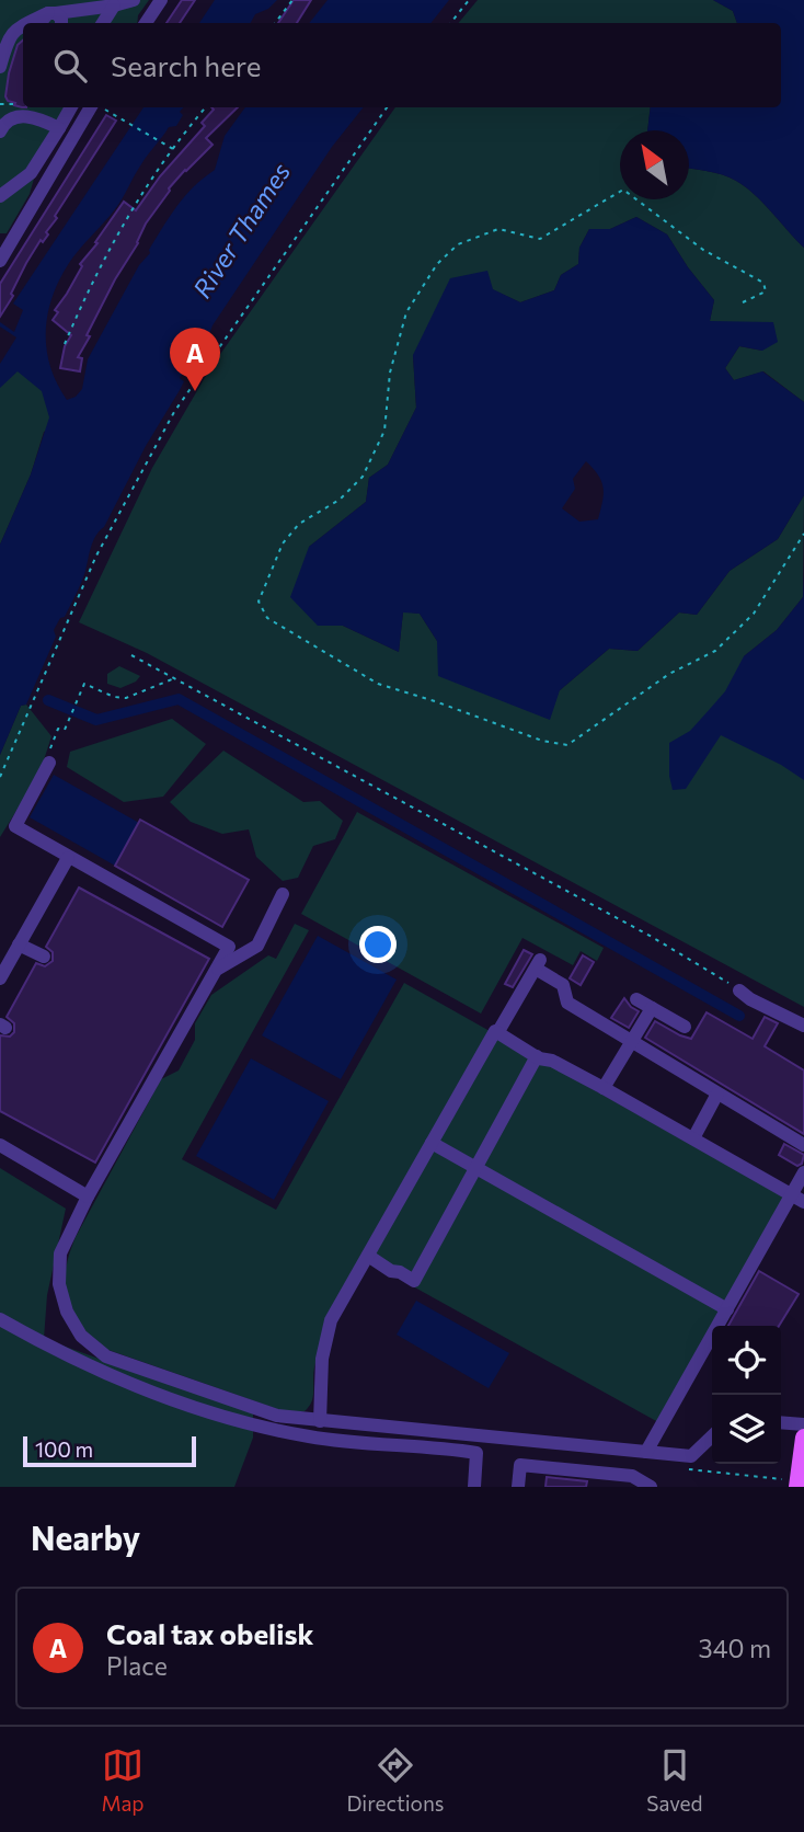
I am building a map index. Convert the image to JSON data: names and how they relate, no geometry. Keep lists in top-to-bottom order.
{
  "water": ["River Thames"],
  "scale_bar": "100 m",
  "north": "top left",
  "page": {
    "search": "Search here",
    "pins": "A",
    "scale": "100 m",
    "heading": "Nearby",
    "list": [
      {
        "mark": "A",
        "name": "Coal tax obelisk",
        "note": "Place",
        "value": "340 m"
      }
    ],
    "nav": ["Map", "Directions", "Saved"]
  }
}
